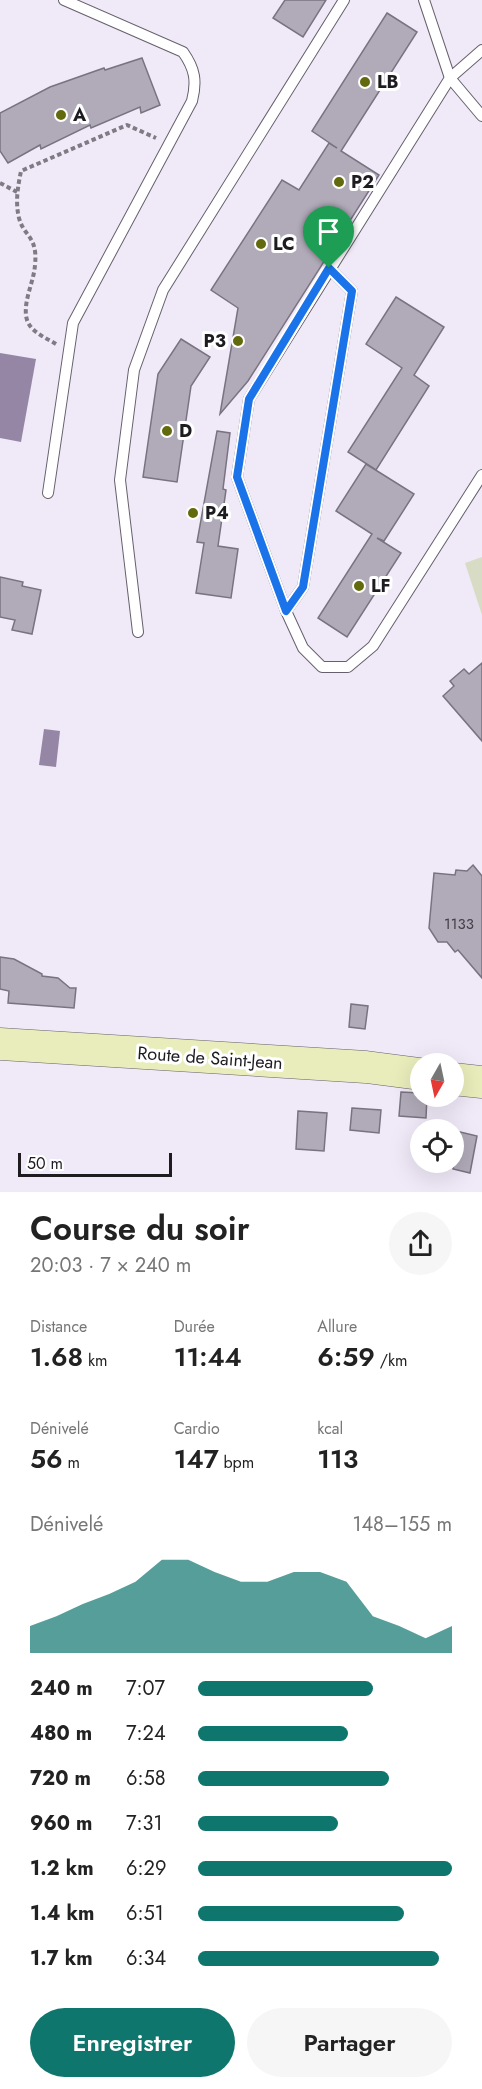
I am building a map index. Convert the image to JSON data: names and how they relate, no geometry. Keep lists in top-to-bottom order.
{
  "streets": {
    "street": ["Route de Saint-Jean"]
  },
  "places": [
    "LB",
    "A",
    "P2",
    "LC",
    "P3",
    "D",
    "P4",
    "LF"
  ],
  "house_numbers": ["1133"],
  "scale_bar": "50 m",
  "north": "bottom",
  "page": {
    "scale": "50 m",
    "heading": ["Course du soir", "20:03 · 7 × 240 m"],
    "stats": [
      ["Distance", "1.68 km"],
      ["Durée", "11:44"],
      ["Allure", "6:59 /km"],
      ["Dénivelé", "56 m"],
      ["Cardio", "147 bpm"],
      ["kcal", "113"]
    ],
    "chart": ["Dénivelé", "148–155 m"],
    "list": [
      {
        "name": "240 m",
        "note": "7:07"
      },
      {
        "name": "480 m",
        "note": "7:24"
      },
      {
        "name": "720 m",
        "note": "6:58"
      },
      {
        "name": "960 m",
        "note": "7:31"
      },
      {
        "name": "1.2 km",
        "note": "6:29"
      },
      {
        "name": "1.4 km",
        "note": "6:51"
      },
      {
        "name": "1.7 km",
        "note": "6:34"
      }
    ],
    "buttons": ["Enregistrer", "Partager"]
  }
}
